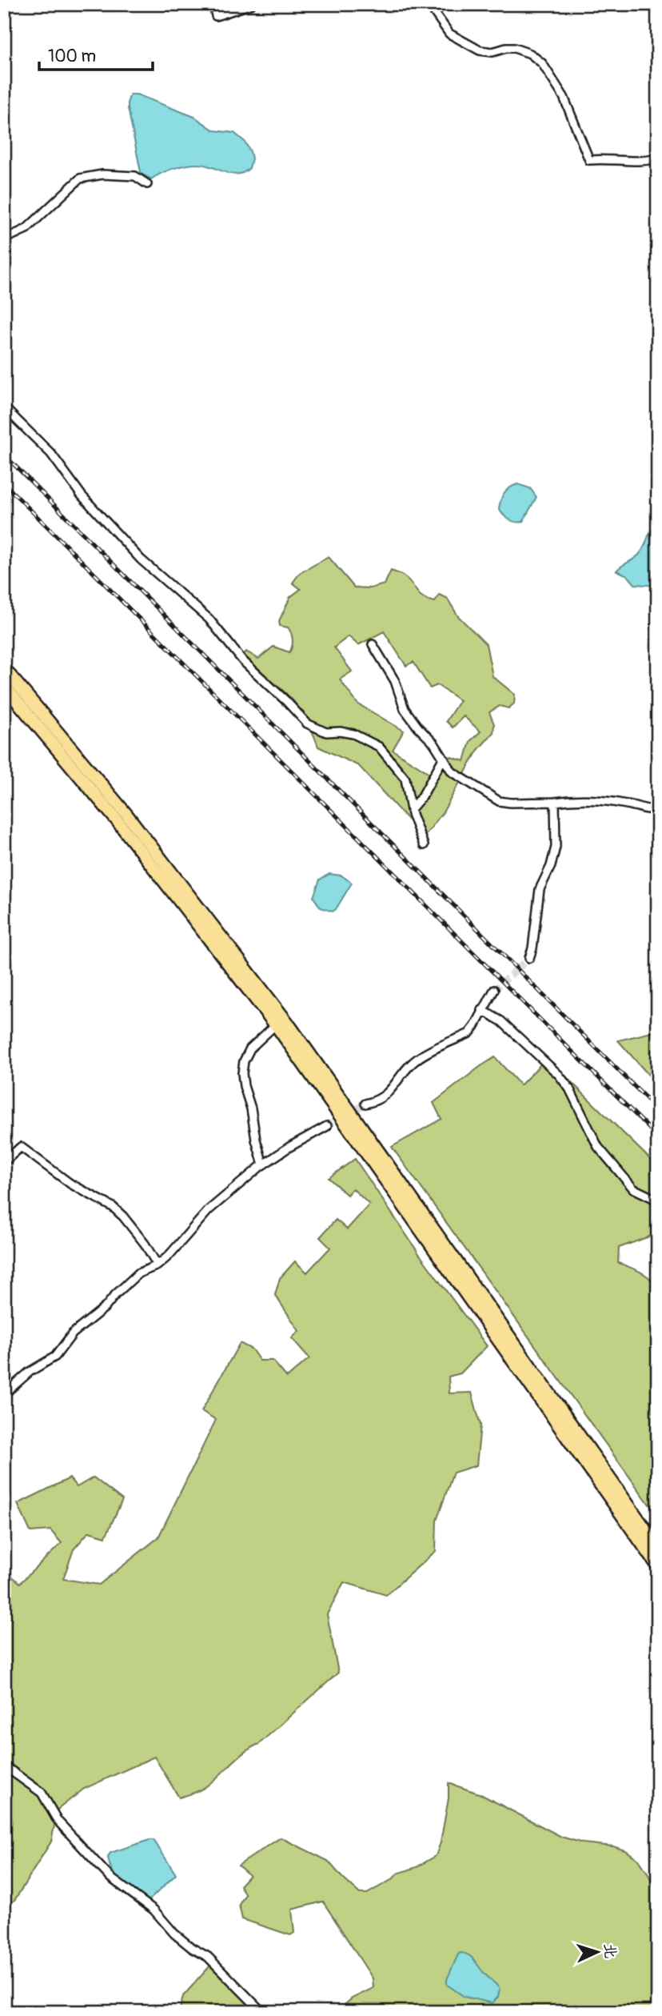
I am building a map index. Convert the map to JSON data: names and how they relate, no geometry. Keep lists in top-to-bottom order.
{
  "scale_bar": "100 m",
  "north": "right"
}
